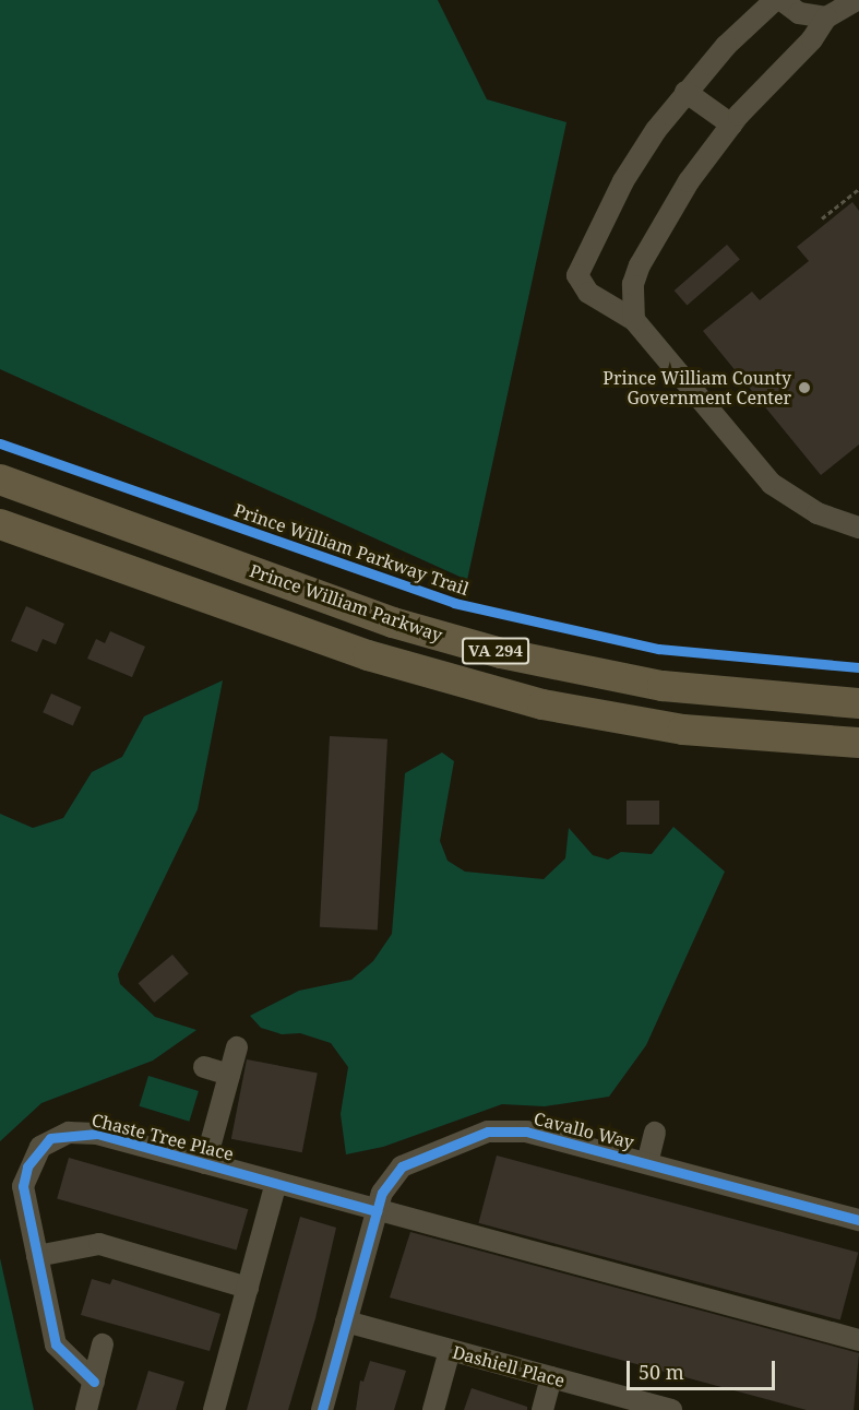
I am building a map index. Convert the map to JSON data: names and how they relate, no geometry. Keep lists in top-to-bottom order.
{
  "streets": {
    "highway": ["Prince William Parkway", "VA 294"],
    "street": ["Cavallo Way", "Chaste Tree Place", "Dashiell Place"],
    "cycle path": ["Prince William Parkway Trail"]
  },
  "crossings": [
    ["Cavallo Way", "Chaste Tree Place"],
    ["Cavallo Way", "Dashiell Place"]
  ],
  "places": ["Prince William County Government Center"],
  "scale_bar": "50 m"
}
